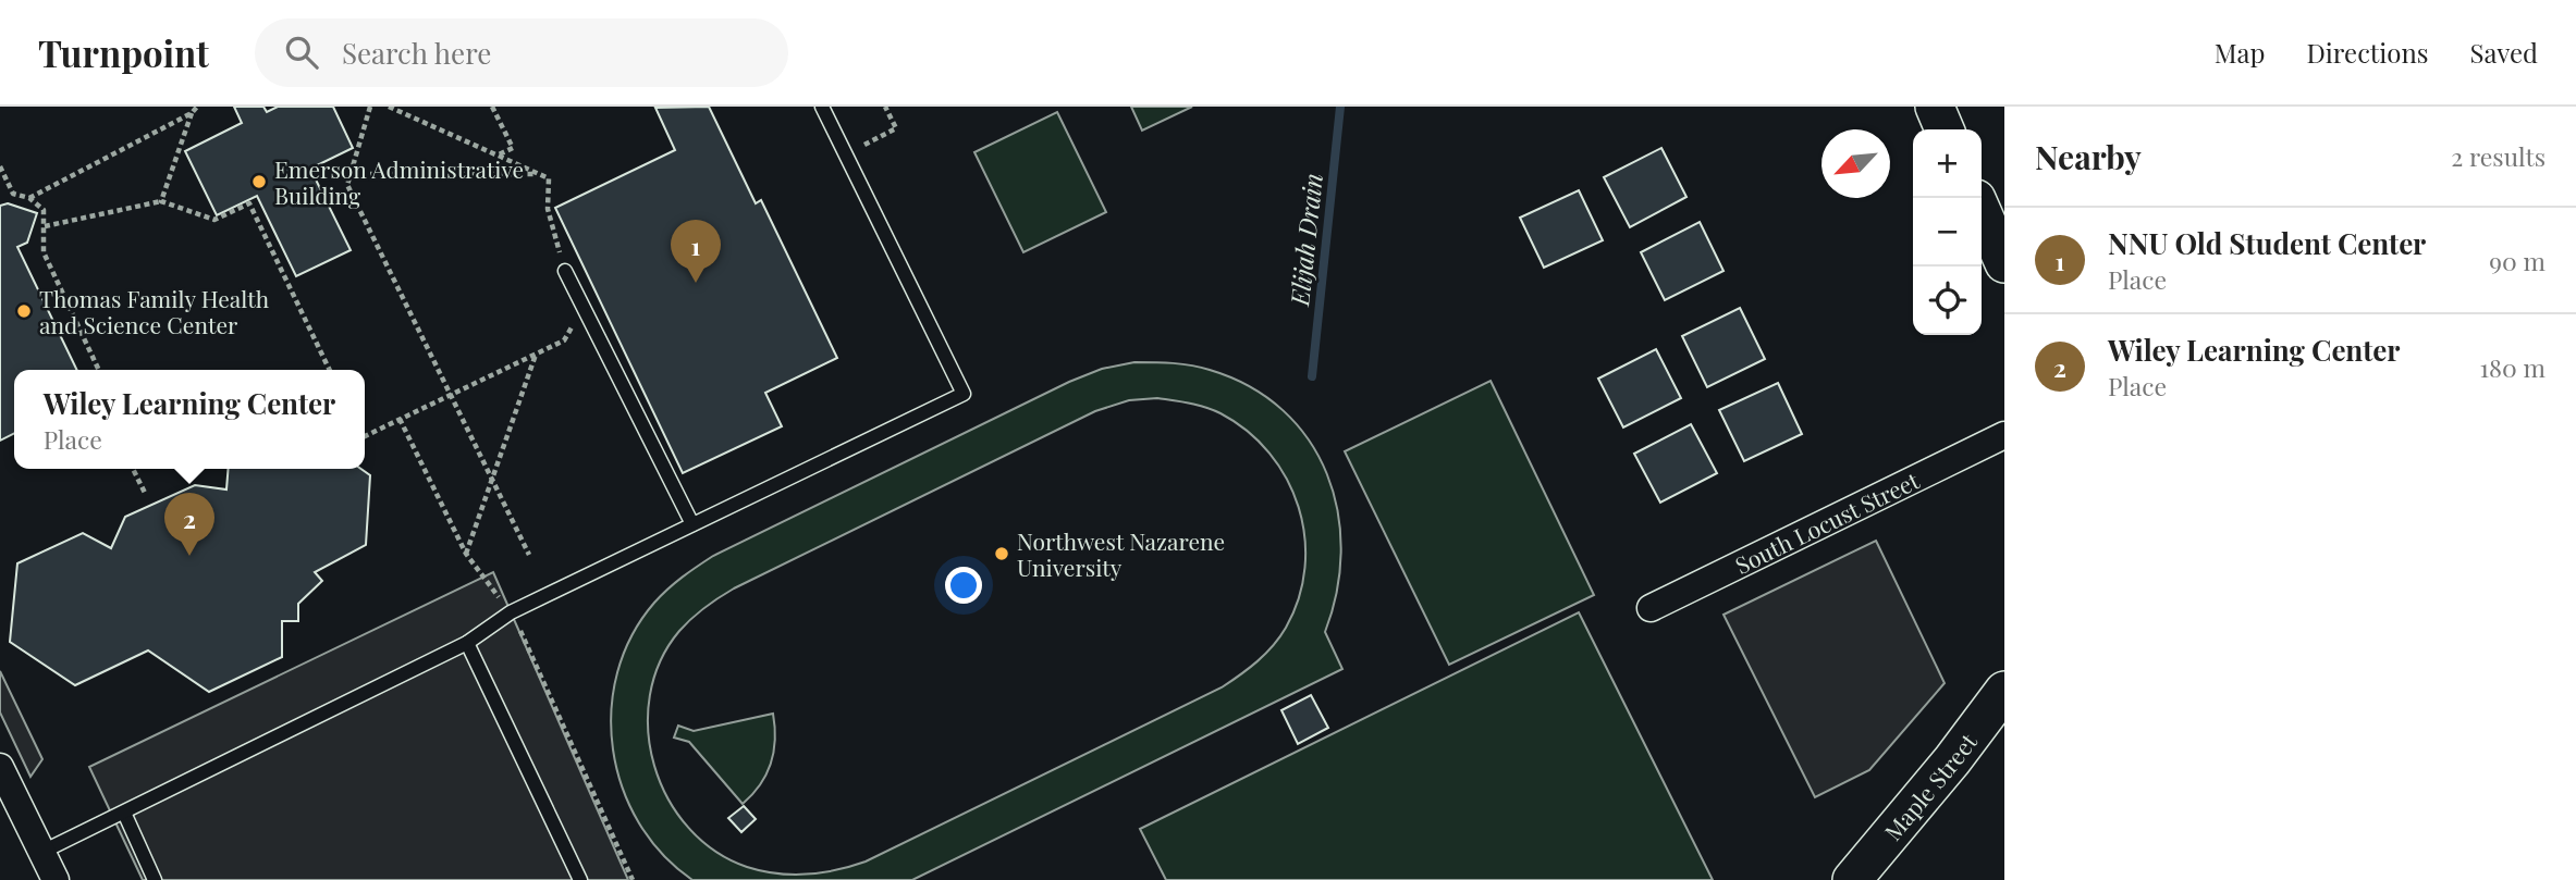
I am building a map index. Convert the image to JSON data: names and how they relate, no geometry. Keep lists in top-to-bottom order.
{
  "streets": {
    "main road": ["Maple Street"],
    "street": ["South Locust Street"]
  },
  "water": ["Elijah Drain"],
  "places": ["Emerson Administrative Building", "Thomas Family Health and Science Center", "Northwest Nazarene University"],
  "north": "bottom left",
  "page": {
    "header": "Turnpoint",
    "search": "Search here",
    "nav": ["Map", "Directions", "Saved"],
    "heading": ["Nearby", "2 results"],
    "map_buttons": ["+", "−"],
    "list": [
      {
        "mark": "1",
        "name": "NNU Old Student Center",
        "note": "Place",
        "value": "90 m"
      },
      {
        "mark": "2",
        "name": "Wiley Learning Center",
        "note": "Place",
        "value": "180 m"
      }
    ],
    "pins": ["1", "2"],
    "popup": ["Wiley Learning Center", "Place"]
  }
}
